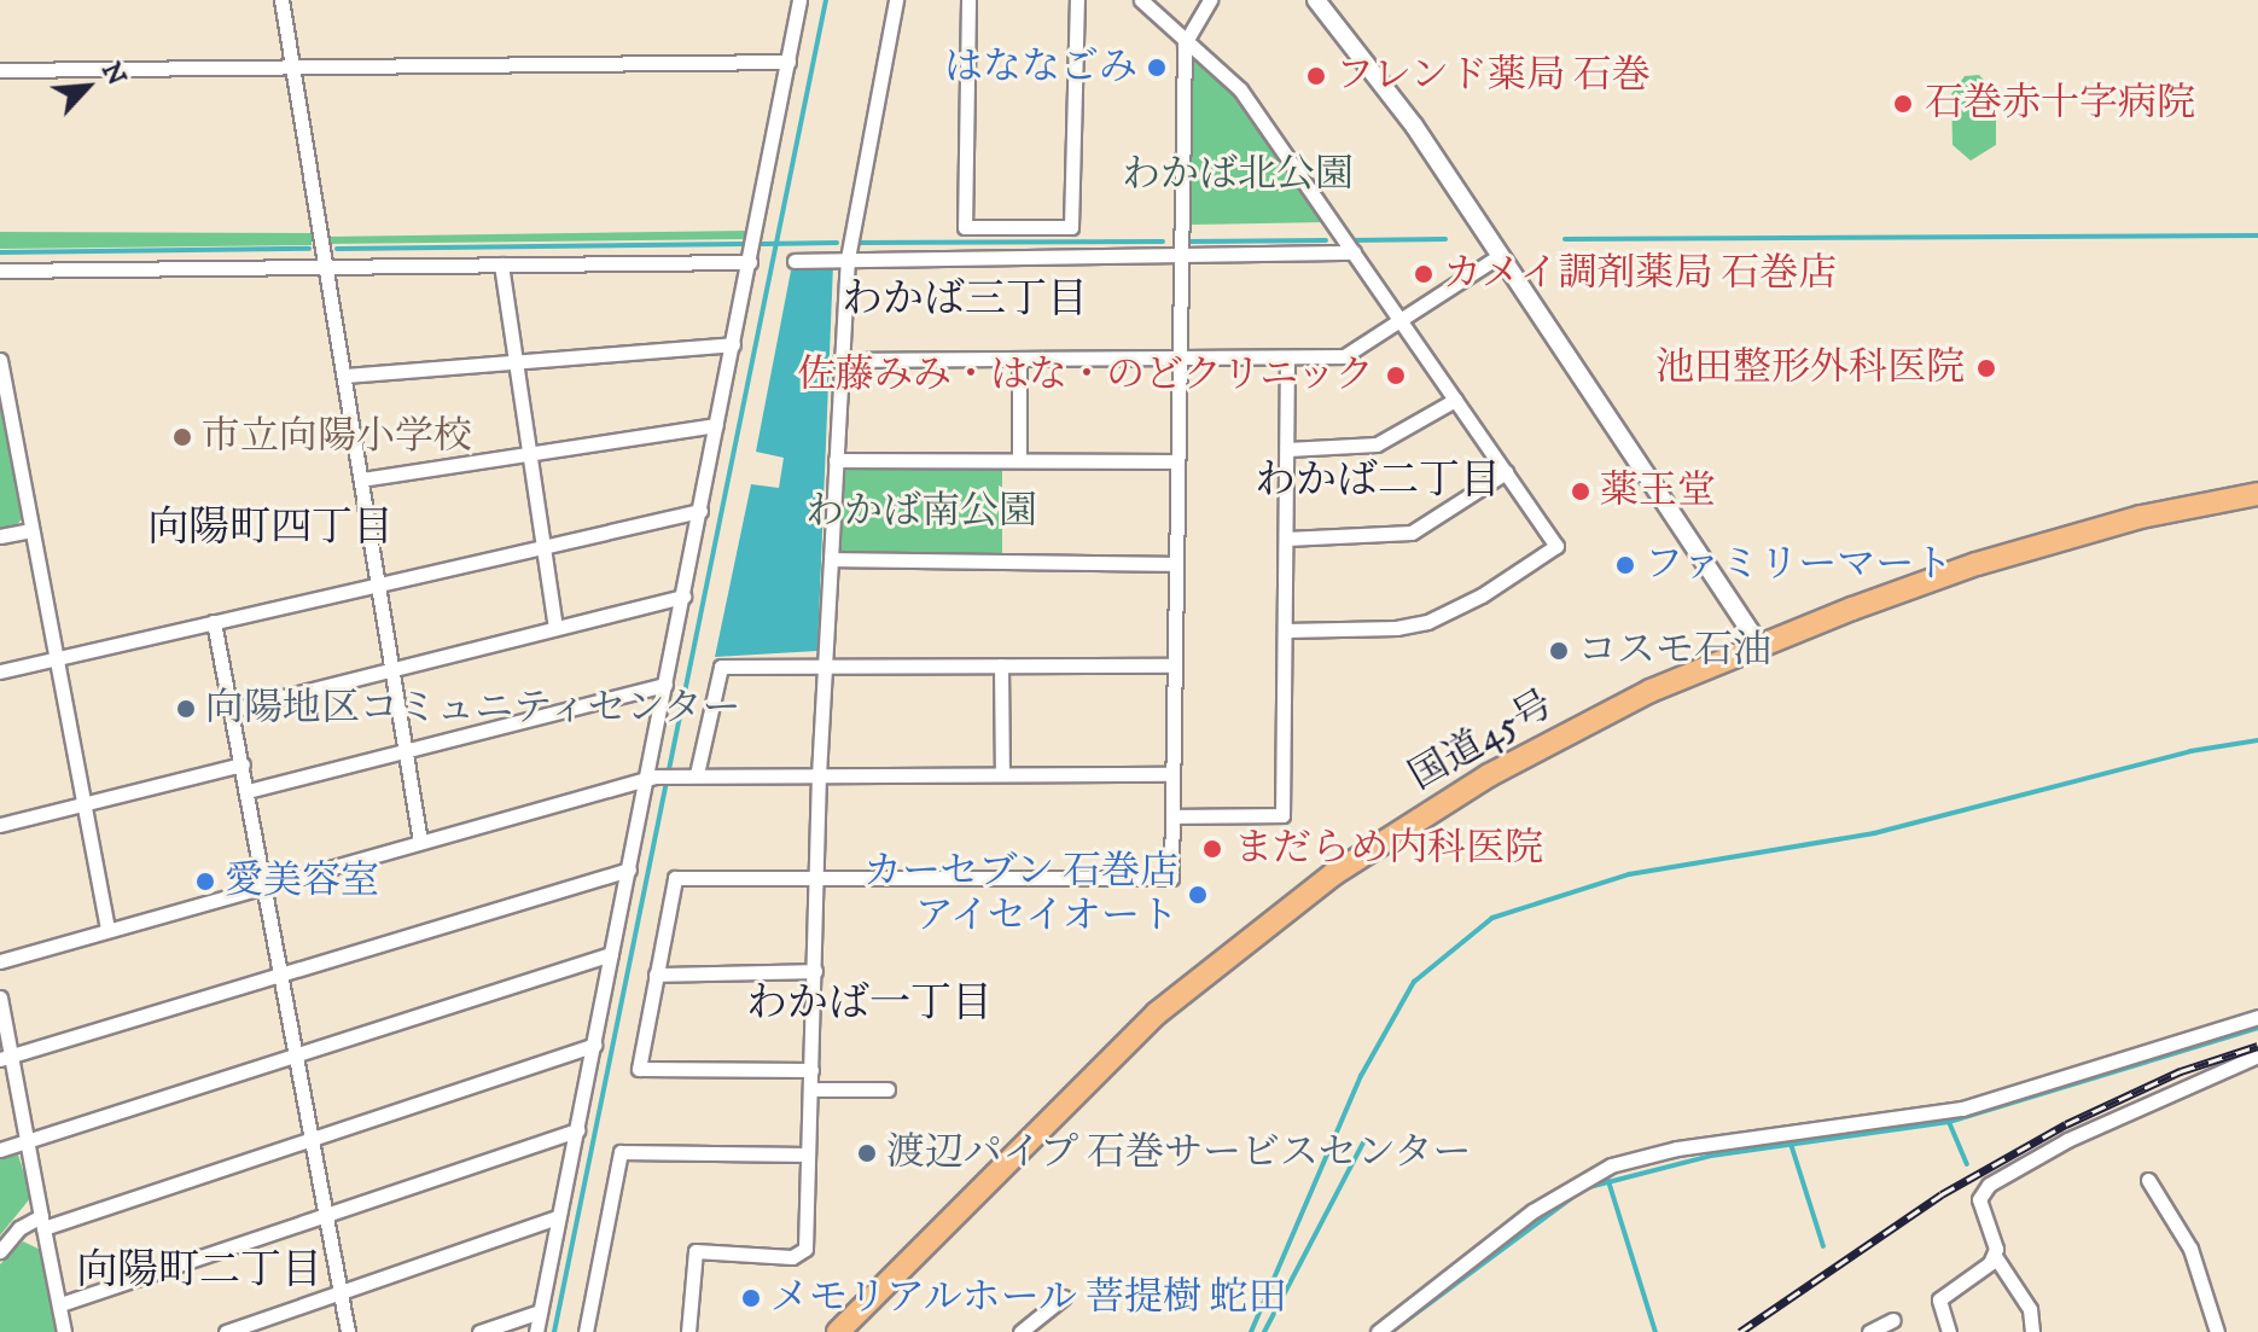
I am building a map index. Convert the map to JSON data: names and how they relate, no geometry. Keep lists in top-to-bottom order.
{
  "streets": {
    "highway": ["国道45号"]
  },
  "districts": [
    "わかば三丁目",
    "わかば二丁目",
    "向陽町四丁目",
    "わかば一丁目",
    "向陽町二丁目"
  ],
  "parks": ["わかば北公園", "わかば南公園"],
  "places": [
    "はななごみ",
    "フレンド薬局 石巻",
    "石巻赤十字病院",
    "カメイ調剤薬局 石巻店",
    "池田整形外科医院",
    "佐藤みみ・はな・のどクリニック",
    "市立向陽小学校",
    "薬王堂",
    "ファミリーマート",
    "コスモ石油",
    "向陽地区コミュニティセンター",
    "まだらめ内科医院",
    "愛美容室",
    "カーセブン 石巻店 アイセイオート",
    "渡辺パイプ 石巻サービスセンター",
    "メモリアルホール 菩提樹 蛇田"
  ],
  "north": "top right"
}
